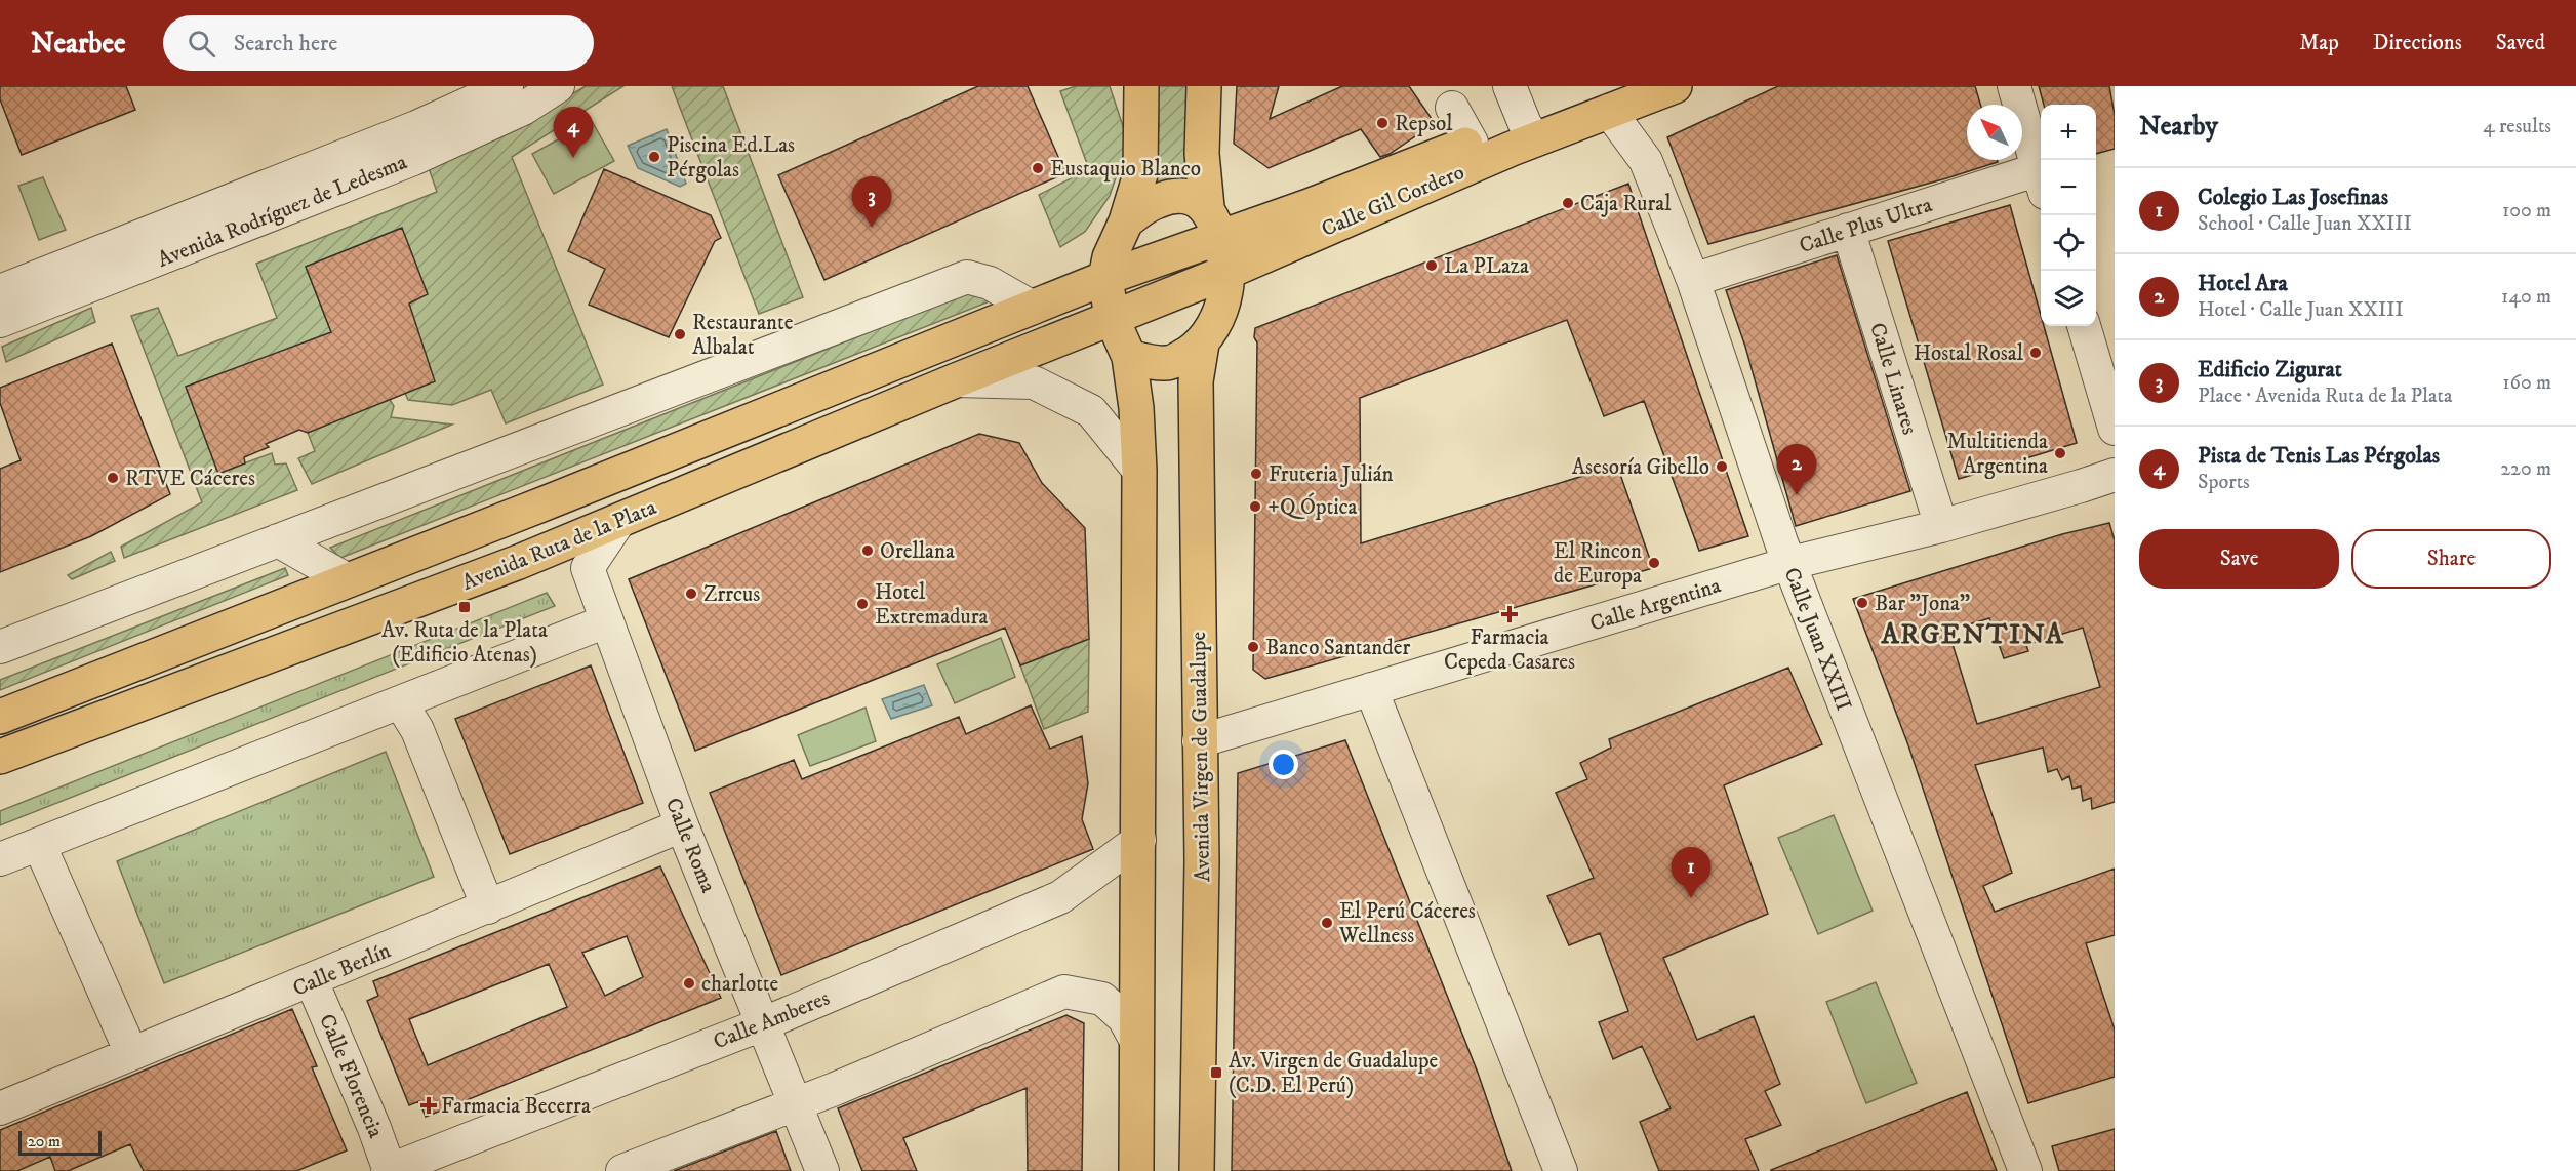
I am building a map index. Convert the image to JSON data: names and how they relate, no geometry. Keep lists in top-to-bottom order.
{
  "streets": {
    "main road": ["Calle Gil Cordero", "Avenida Ruta de la Plata", "Avenida Virgen de Guadalupe"],
    "street": [
      "Avenida Rodríguez de Ledesma",
      "Calle Plus Ultra",
      "Calle Linares",
      "Calle Argentina",
      "Calle Juan XXIII",
      "Calle Roma",
      "Calle Berlín",
      "Calle Amberes",
      "Calle Florencia"
    ]
  },
  "crossings": [
    ["Calle Gil Cordero", "Avenida Ruta de la Plata"],
    ["Calle Gil Cordero", "Calle Juan XXIII"],
    ["Calle Plus Ultra", "Calle Linares"],
    ["Calle Plus Ultra", "Calle Juan XXIII"],
    ["Calle Linares", "Calle Argentina"],
    ["Avenida Ruta de la Plata", "Calle Roma"],
    ["Calle Argentina", "Calle Juan XXIII"],
    ["Calle Argentina", "Avenida Virgen de Guadalupe"],
    ["Calle Roma", "Calle Berlín"],
    ["Calle Roma", "Calle Amberes"],
    ["Calle Berlín", "Calle Florencia"],
    ["Calle Amberes", "Calle Florencia"]
  ],
  "districts": ["ARGENTINA"],
  "places": {
    "other": [
      "Repsol",
      "Piscina Ed.Las Pérgolas",
      "Eustaquio Blanco",
      "Caja Rural",
      "La PLaza",
      "Restaurante Albalat",
      "Hostal Rosal",
      "Multitienda Argentina",
      "Asesoría Gibello",
      "Fruteria Julián",
      "RTVE Cáceres",
      "+Q Óptica",
      "Orellana",
      "El Rincon de Europa",
      "Zrrcus",
      "Bar \"Jona\"",
      "Hotel Extremadura",
      "Banco Santander",
      "El Perú Cáceres Wellness",
      "charlotte"
    ],
    "transit": ["Av. Ruta de la Plata (Edificio Atenas)", "Av. Virgen de Guadalupe (C.D. El Perú)"],
    "health": ["Farmacia Cepeda Casares", "Farmacia Becerra"]
  },
  "scale_bar": "20 m",
  "north": "top left",
  "page": {
    "header": "Nearbee",
    "search": "Search here",
    "nav": ["Map", "Directions", "Saved"],
    "heading": ["Nearby", "4 results"],
    "map_buttons": ["+", "−"],
    "pins": [
      "4",
      "3",
      "2",
      "1"
    ],
    "list": [
      {
        "mark": "1",
        "name": "Colegio Las Josefinas",
        "note": "School · Calle Juan XXIII",
        "value": "100 m"
      },
      {
        "mark": "2",
        "name": "Hotel Ara",
        "note": "Hotel · Calle Juan XXIII",
        "value": "140 m"
      },
      {
        "mark": "3",
        "name": "Edificio Zigurat",
        "note": "Place · Avenida Ruta de la Plata",
        "value": "160 m"
      },
      {
        "mark": "4",
        "name": "Pista de Tenis Las Pérgolas",
        "note": "Sports",
        "value": "220 m"
      }
    ],
    "buttons": ["Save", "Share"],
    "scale": "20 m"
  }
}
